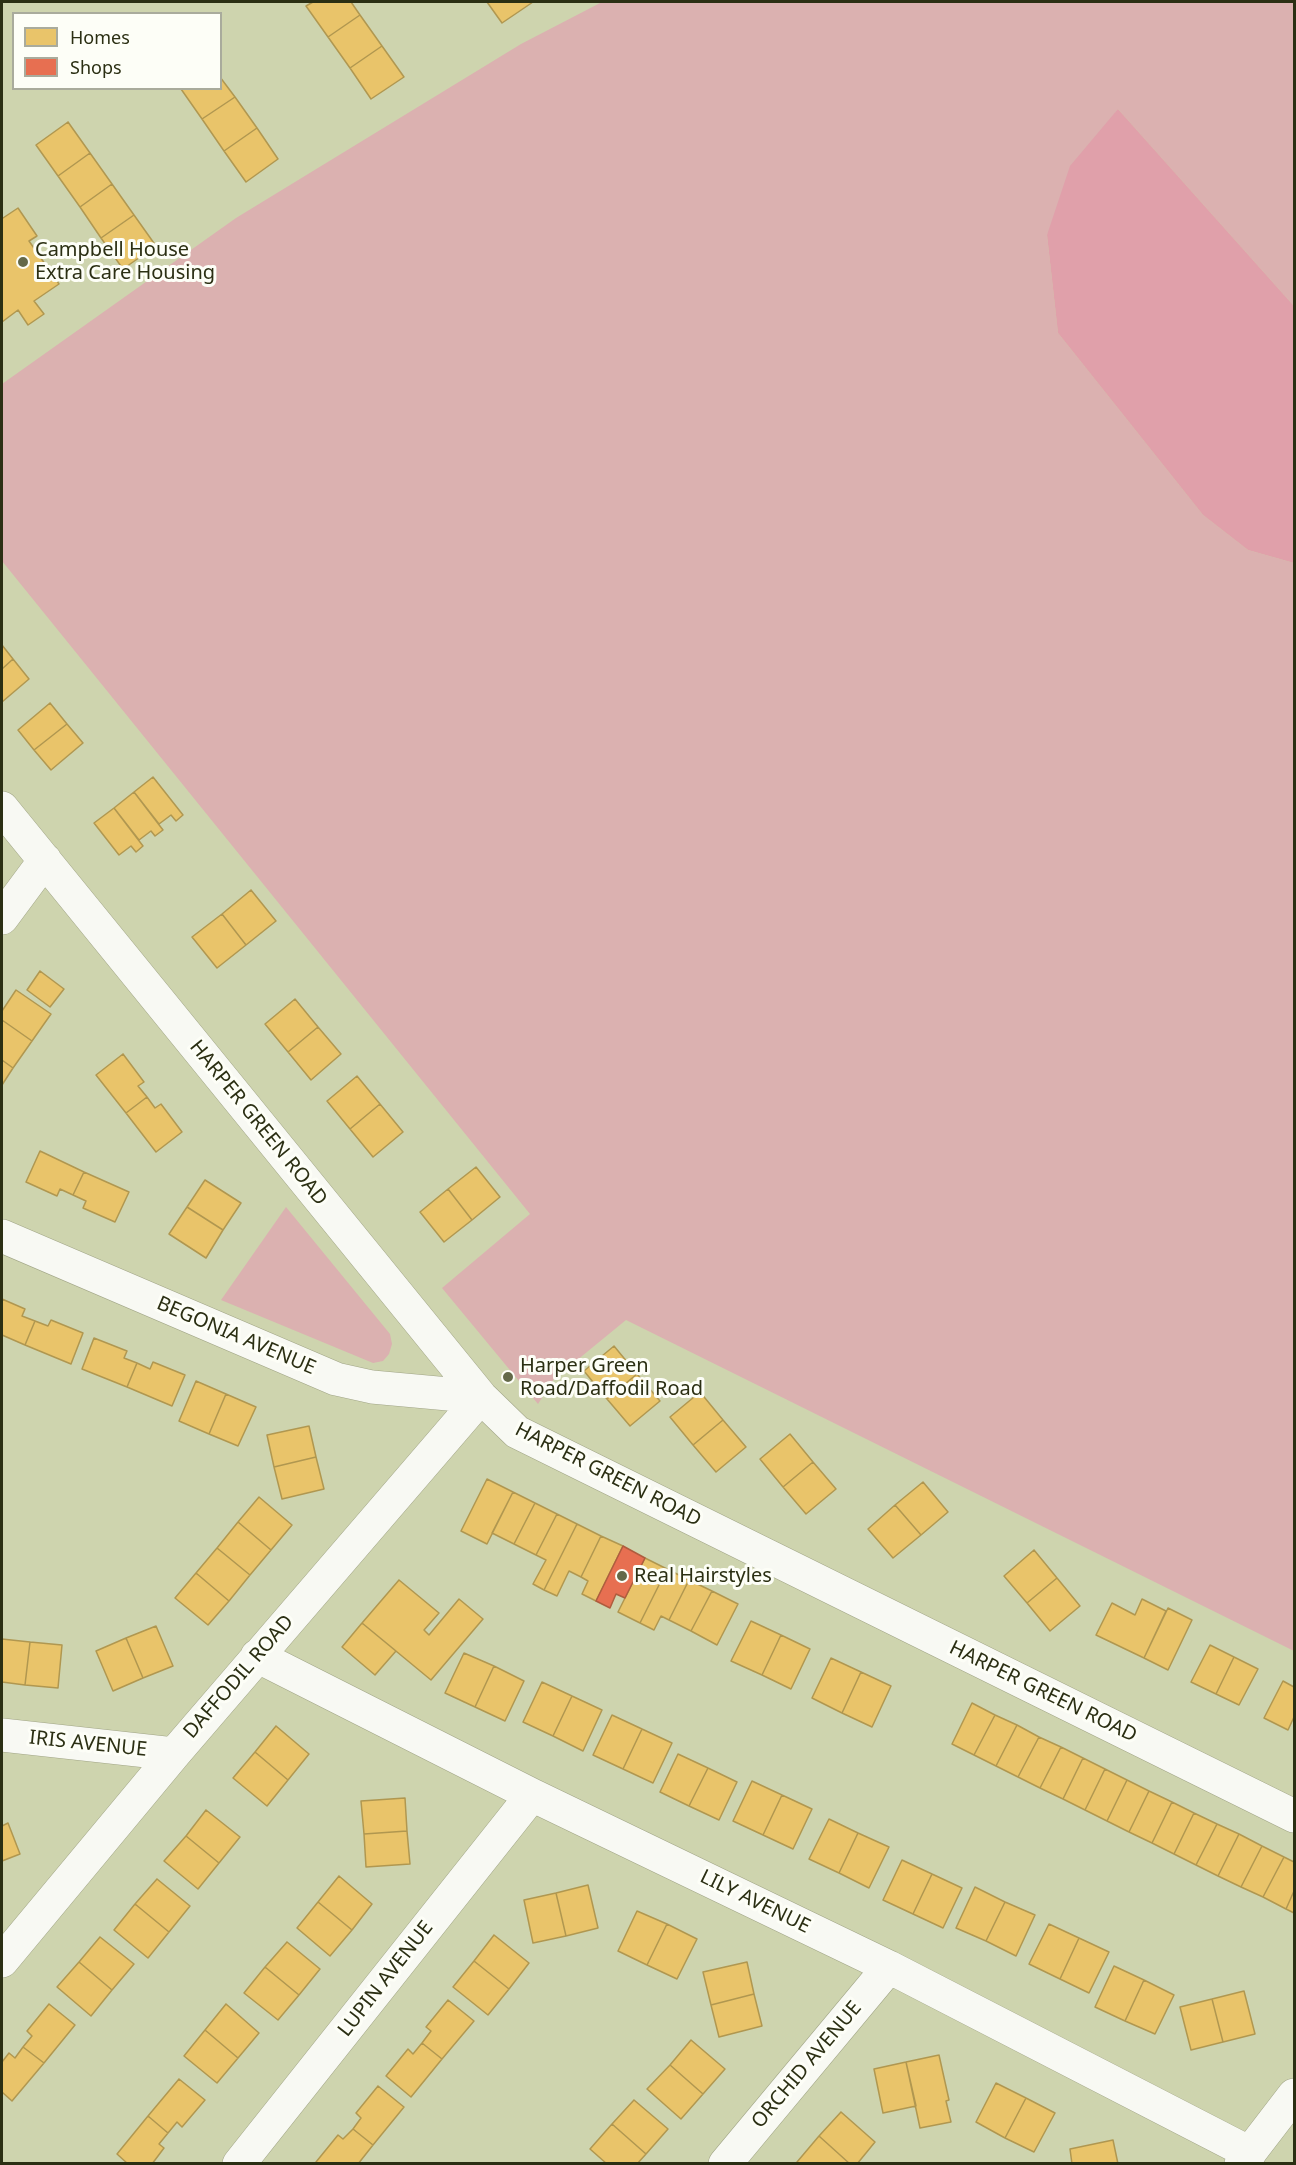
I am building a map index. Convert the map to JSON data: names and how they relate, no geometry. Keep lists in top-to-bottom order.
{
  "streets": {
    "street": [
      "HARPER GREEN ROAD",
      "BEGONIA AVENUE",
      "DAFFODIL ROAD",
      "IRIS AVENUE",
      "LILY AVENUE",
      "LUPIN AVENUE",
      "ORCHID AVENUE"
    ]
  },
  "crossings": [
    ["HARPER GREEN ROAD", "BEGONIA AVENUE"],
    ["HARPER GREEN ROAD", "DAFFODIL ROAD"],
    ["BEGONIA AVENUE", "DAFFODIL ROAD"],
    ["DAFFODIL ROAD", "IRIS AVENUE"],
    ["DAFFODIL ROAD", "LILY AVENUE"],
    ["LILY AVENUE", "LUPIN AVENUE"],
    ["LILY AVENUE", "ORCHID AVENUE"]
  ],
  "places": ["Campbell House Extra Care Housing", "Harper Green Road/Daffodil Road", "Real Hairstyles"],
  "legend": ["Homes", "Shops"]
}
